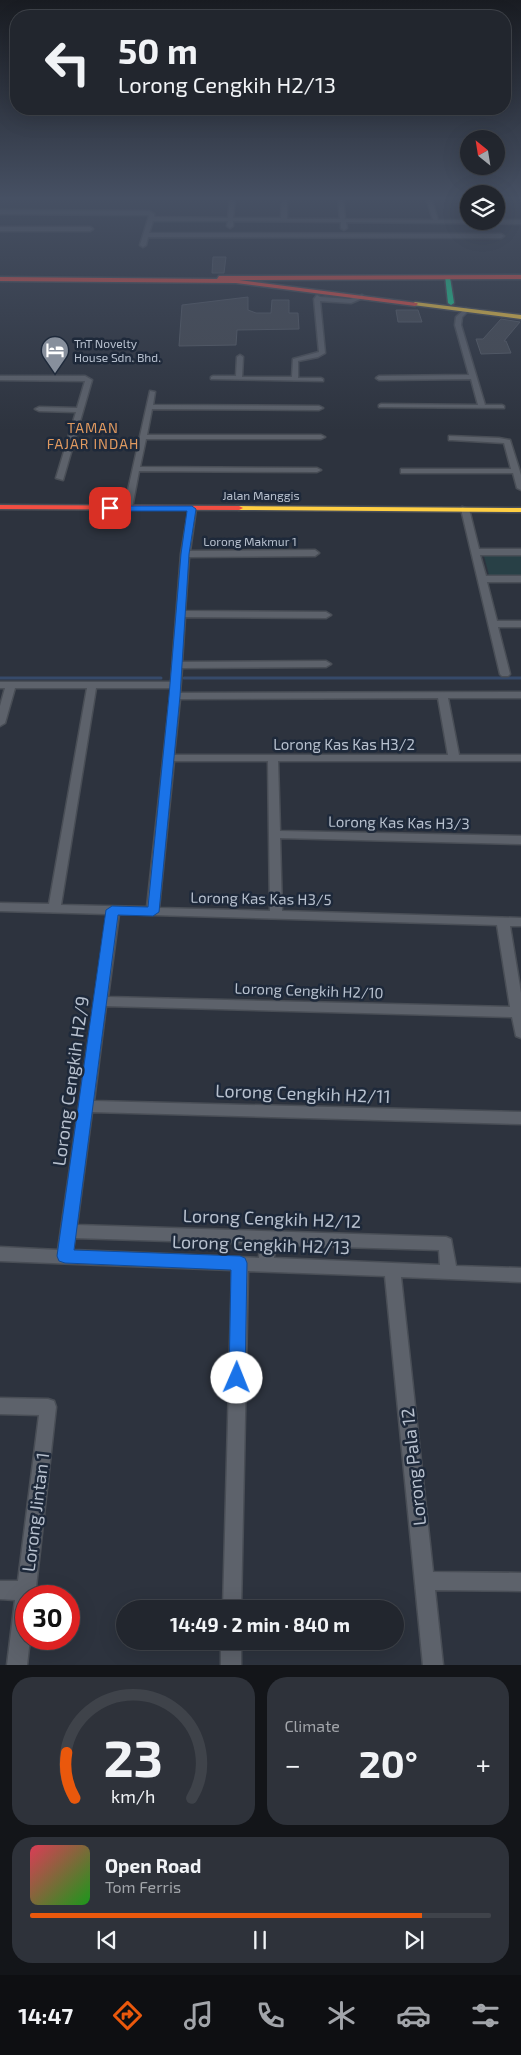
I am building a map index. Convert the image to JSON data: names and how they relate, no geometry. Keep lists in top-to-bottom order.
{
  "streets": {
    "main road": ["Jalan Manggis"],
    "street": [
      "Lorong Makmur 1",
      "Lorong Kas Kas H3/2",
      "Lorong Kas Kas H3/3",
      "Lorong Kas Kas H3/5",
      "Lorong Cengkih H2/10",
      "Lorong Cengkih H2/9",
      "Lorong Cengkih H2/11",
      "Lorong Cengkih H2/12",
      "Lorong Cengkih H2/13",
      "Lorong Pala 12",
      "Lorong Jintan 1"
    ]
  },
  "crossings": [
    ["Lorong Kas Kas H3/5", "Lorong Cengkih H2/9"],
    ["Lorong Cengkih H2/10", "Lorong Cengkih H2/9"],
    ["Lorong Cengkih H2/9", "Lorong Cengkih H2/11"],
    ["Lorong Cengkih H2/9", "Lorong Cengkih H2/12"],
    ["Lorong Cengkih H2/9", "Lorong Cengkih H2/13"],
    ["Lorong Cengkih H2/12", "Lorong Cengkih H2/13"],
    ["Lorong Cengkih H2/13", "Lorong Pala 12"]
  ],
  "districts": ["TAMAN FAJAR INDAH"],
  "places": {
    "hotel": ["TnT Novelty House Sdn. Bhd."]
  },
  "north": "top left",
  "page": {
    "turn": ["50 m", "Lorong Cengkih H2/13"],
    "limit": "30",
    "trip": "14:49 · 2 min · 840 m",
    "tile": "Climate",
    "heat": ["−", "20°", "+"],
    "song": ["Open Road", "Tom Ferris"],
    "tabs": "14:47",
    "gauge": ["23", "km/h"]
  }
}
